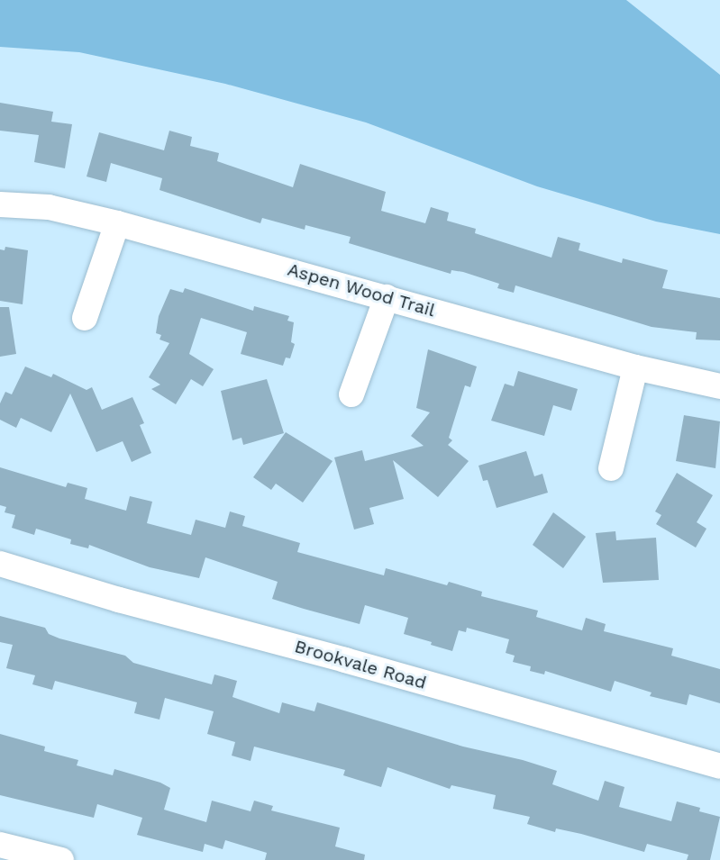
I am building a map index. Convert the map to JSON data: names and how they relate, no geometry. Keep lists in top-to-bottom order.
{
  "streets": {
    "street": ["Aspen Wood Trail", "Brookvale Road"]
  }
}
